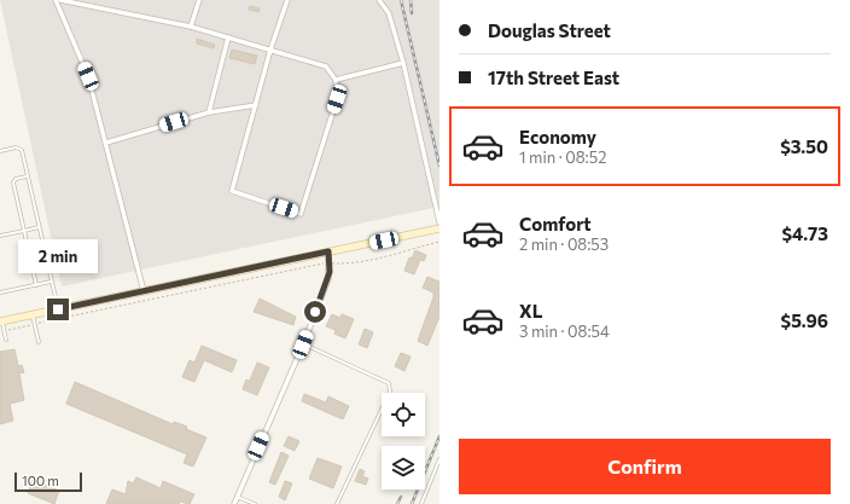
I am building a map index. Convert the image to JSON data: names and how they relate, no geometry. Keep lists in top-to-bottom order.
{
  "scale_bar": "100 m",
  "page": {
    "banner": ["Douglas Street", "17th Street East"],
    "list": [
      {
        "name": "Economy",
        "note": "1 min · 08:52",
        "value": "$3.50"
      },
      {
        "name": "Comfort",
        "note": "2 min · 08:53",
        "value": "$4.73"
      },
      {
        "name": "XL",
        "note": "3 min · 08:54",
        "value": "$5.96"
      }
    ],
    "bubble": "2 min",
    "buttons": "Confirm",
    "scale": "100 m"
  }
}
